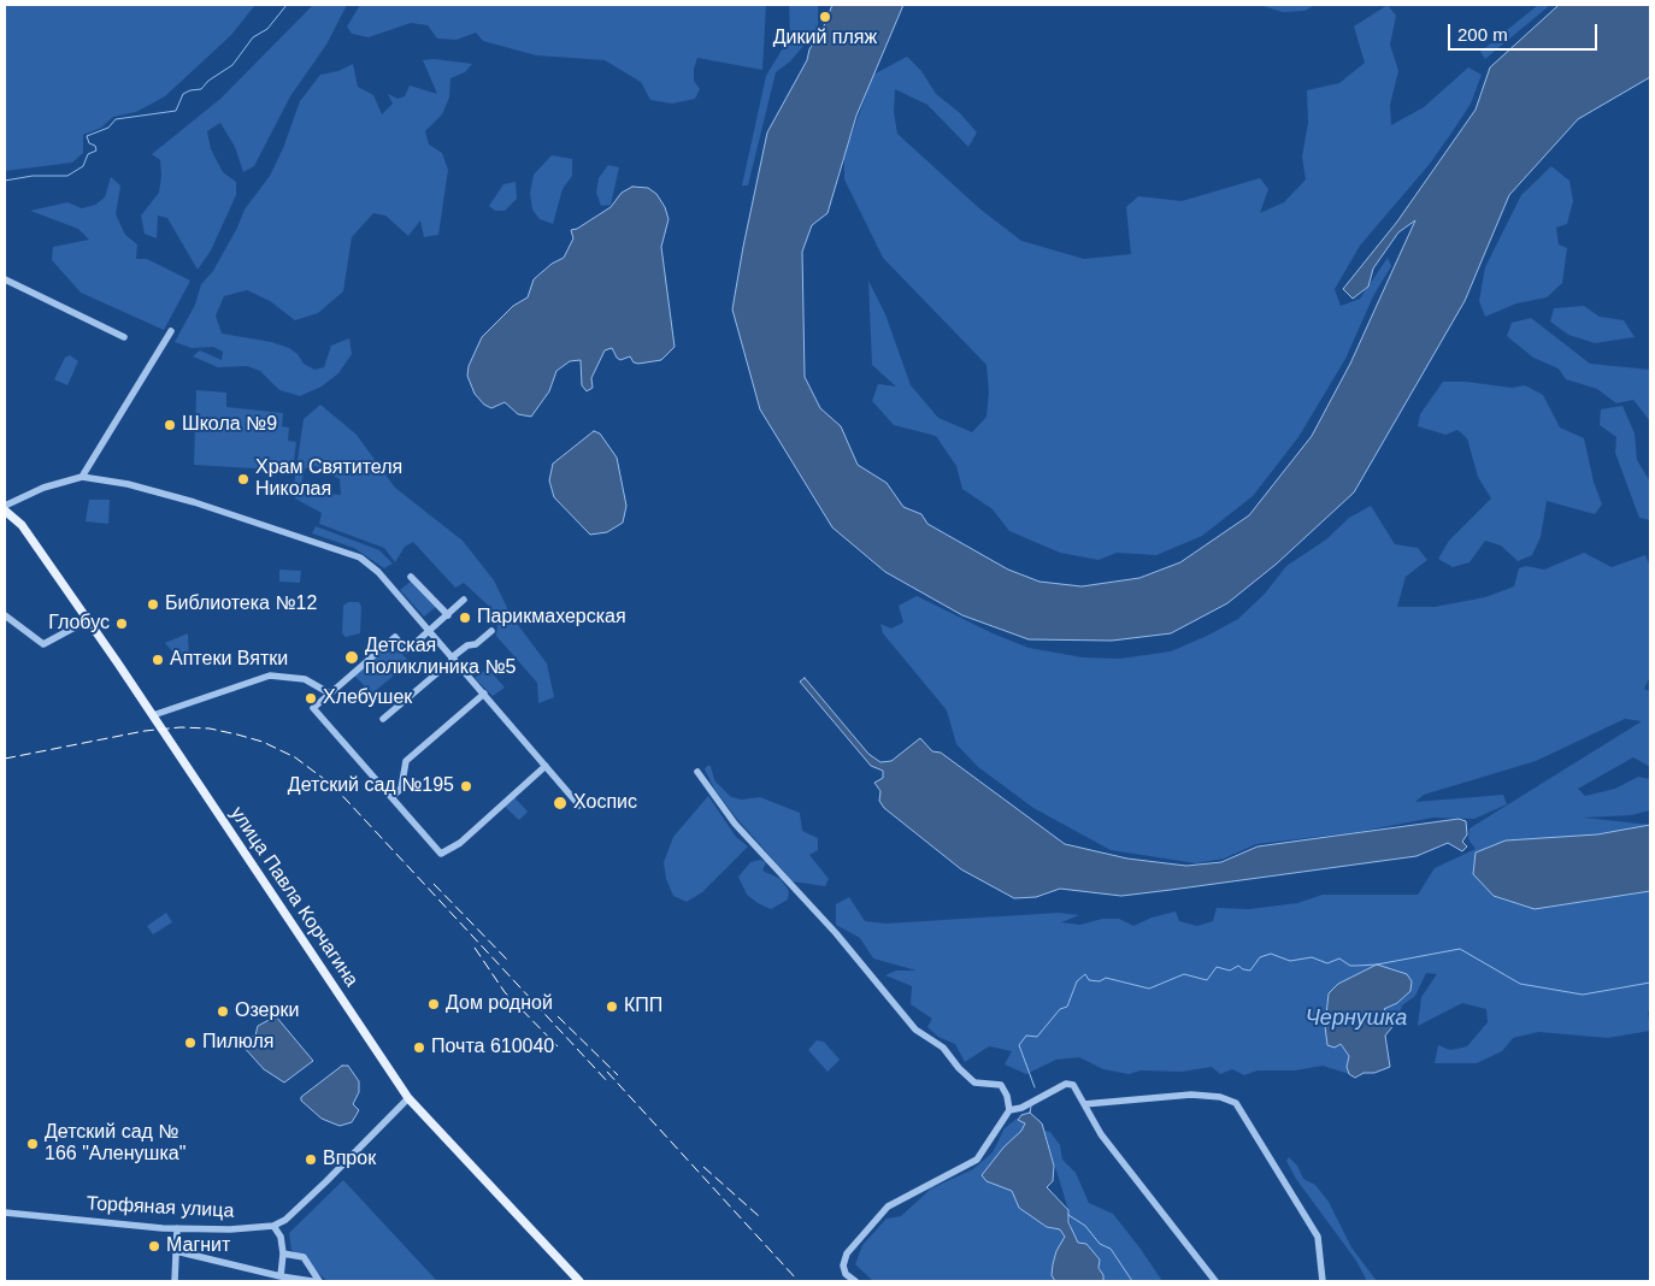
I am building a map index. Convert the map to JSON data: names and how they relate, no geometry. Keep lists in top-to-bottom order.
{
  "streets": {
    "main road": ["улица Павла Корчагина"],
    "street": ["Торфяная улица"]
  },
  "water": ["Чернушка"],
  "places": [
    "Дикий пляж",
    "Школа №9",
    "Храм Святителя Николая",
    "Библиотека №12",
    "Парикмахерская",
    "Глобус",
    "Детская поликлиника №5",
    "Аптеки Вятки",
    "Хлебушек",
    "Детский сад №195",
    "Хоспис",
    "Дом родной",
    "КПП",
    "Озерки",
    "Пилюля",
    "Почта 610040",
    "Детский сад № 166 \"Аленушка\"",
    "Впрок",
    "Магнит"
  ],
  "scale_bar": "200 m"
}
